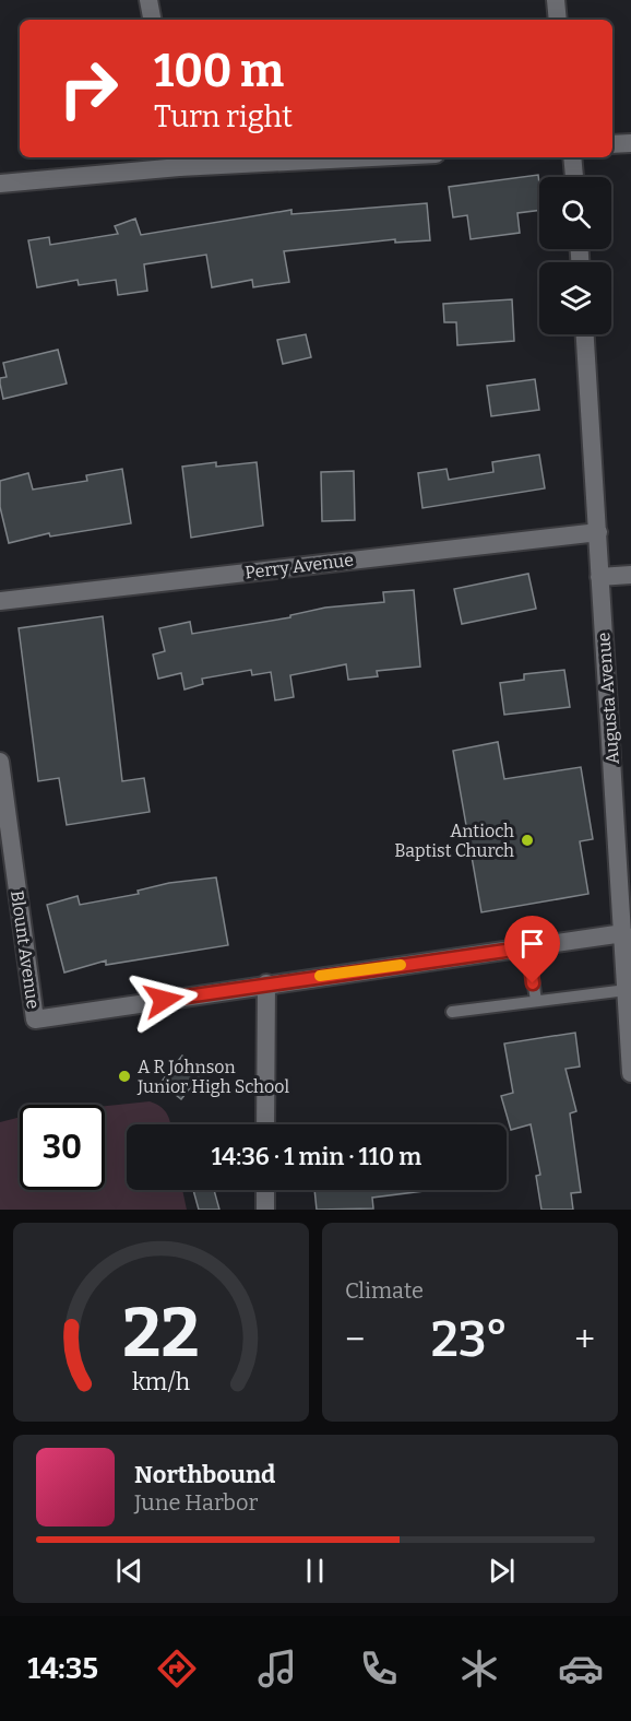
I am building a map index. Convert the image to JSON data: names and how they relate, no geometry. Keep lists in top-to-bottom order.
{
  "streets": {
    "street": ["Perry Avenue", "Augusta Avenue", "Blount Avenue"]
  },
  "crossings": [
    ["Perry Avenue", "Augusta Avenue"]
  ],
  "places": ["Antioch Baptist Church", "A R Johnson Junior High School"],
  "page": {
    "turn": ["100 m", "Turn right"],
    "limit": "30",
    "trip": "14:36 · 1 min · 110 m",
    "tile": "Climate",
    "heat": ["−", "23°", "+"],
    "song": ["Northbound", "June Harbor"],
    "tabs": "14:35",
    "gauge": ["22", "km/h"]
  }
}
